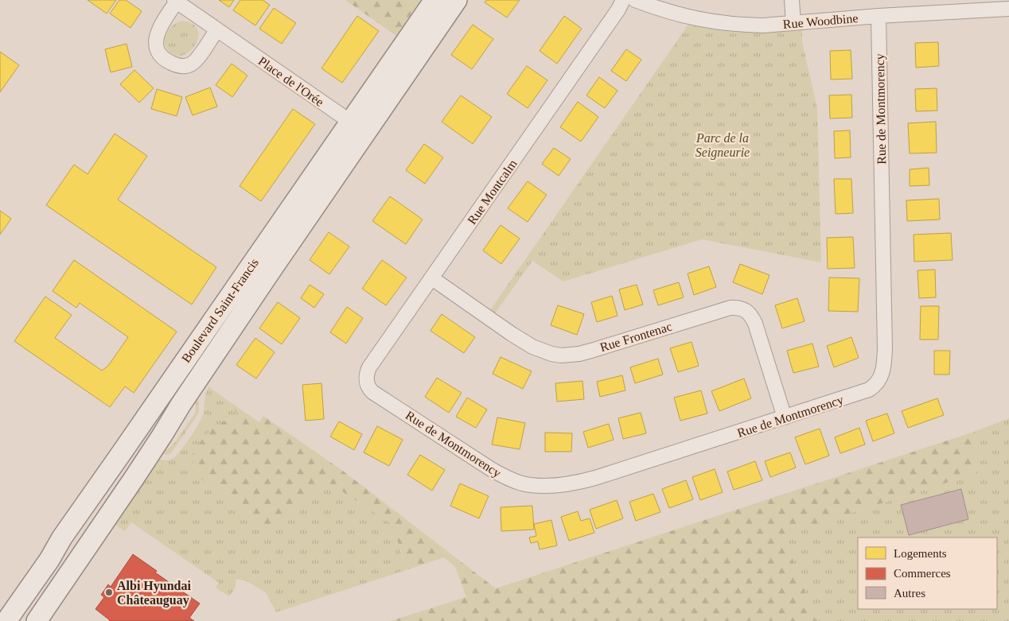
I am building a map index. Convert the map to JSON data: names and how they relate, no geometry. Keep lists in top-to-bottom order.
{
  "streets": {
    "street": [
      "Rue Woodbine",
      "Place de l'Orée",
      "Rue de Montmorency",
      "Rue Montcalm",
      "Boulevard Saint-Francis",
      "Rue Frontenac"
    ]
  },
  "crossings": [
    ["Rue Woodbine", "Rue de Montmorency"],
    ["Place de l'Orée", "Boulevard Saint-Francis"],
    ["Rue de Montmorency", "Rue Montcalm"],
    ["Rue de Montmorency", "Rue Frontenac"],
    ["Rue Montcalm", "Rue Frontenac"]
  ],
  "parks": ["Parc de la Seigneurie"],
  "places": ["Albi Hyundai Châteauguay"],
  "legend": ["Logements", "Commerces", "Autres"]
}
